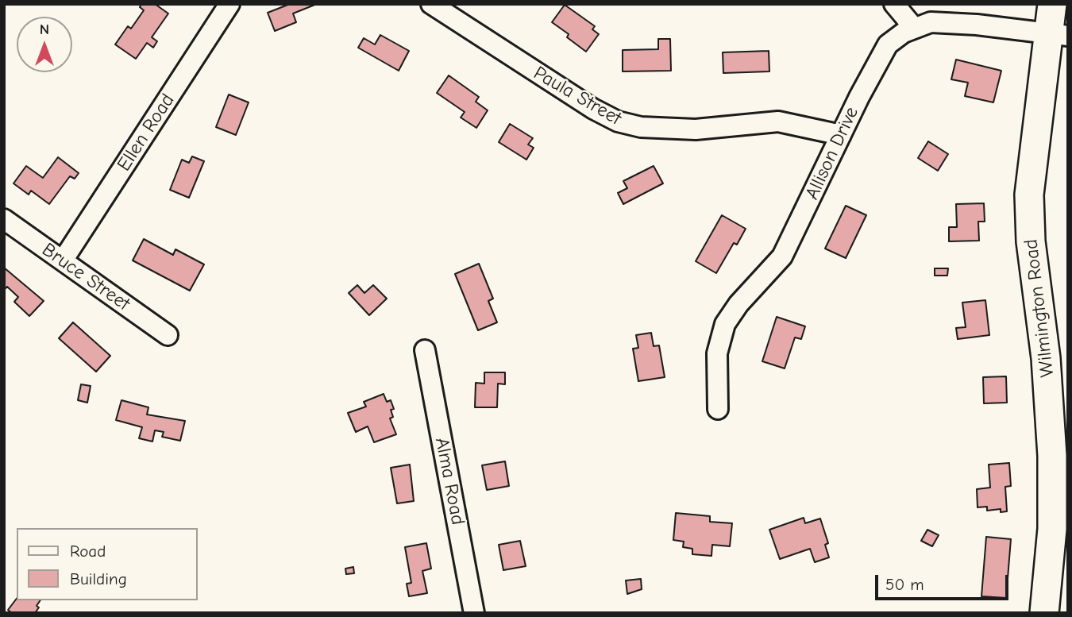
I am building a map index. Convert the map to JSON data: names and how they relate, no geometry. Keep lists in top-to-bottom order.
{
  "streets": {
    "main road": ["Wilmington Road"],
    "street": [
      "Paula Street",
      "Ellen Road",
      "Allison Drive",
      "Bruce Street",
      "Alma Road"
    ]
  },
  "crossings": [
    ["Paula Street", "Allison Drive"],
    ["Ellen Road", "Bruce Street"],
    ["Allison Drive", "Wilmington Road"]
  ],
  "legend": ["Road", "Building"],
  "scale_bar": "50 m",
  "north": "top"
}
